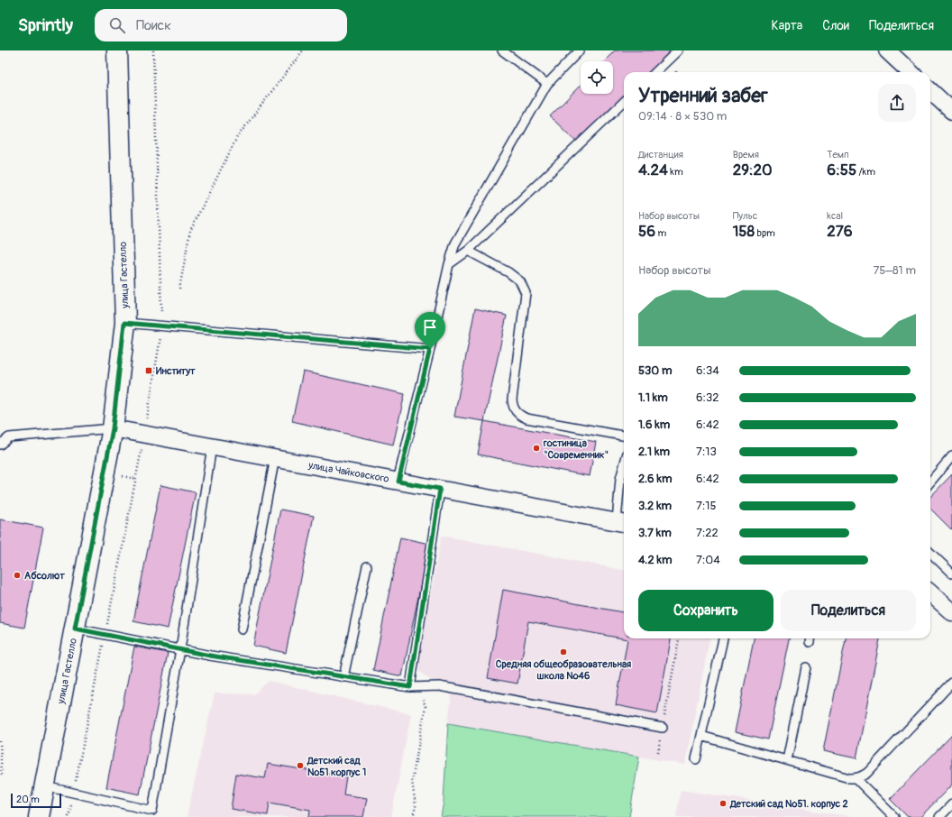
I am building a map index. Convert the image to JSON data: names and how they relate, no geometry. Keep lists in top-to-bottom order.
{
  "streets": {
    "street": ["улица Гастелло", "улица Чайковского"]
  },
  "crossings": [
    ["улица Гастелло", "улица Чайковского"]
  ],
  "places": {
    "transit": ["Институт"],
    "other": [
      "гостиница \"Современник\"",
      "Абсолют",
      "Средняя общеобразовательная школа №46",
      "Детский сад №51 корпус 1",
      "Детский сад №51. корпус 2"
    ]
  },
  "scale_bar": "20 m",
  "page": {
    "header": "Sprintly",
    "search": "Поиск",
    "nav": ["Карта", "Слои", "Поделиться"],
    "heading": ["Утренний забег", "09:14 · 8 × 530 m"],
    "stats": [
      ["Дистанция", "4.24 km"],
      ["Время", "29:20"],
      ["Темп", "6:55 /km"],
      ["Набор высоты", "56 m"],
      ["Пульс", "158 bpm"],
      ["kcal", "276"]
    ],
    "chart": ["Набор высоты", "75–81 m"],
    "list": [
      {
        "name": "530 m",
        "note": "6:34"
      },
      {
        "name": "1.1 km",
        "note": "6:32"
      },
      {
        "name": "1.6 km",
        "note": "6:42"
      },
      {
        "name": "2.1 km",
        "note": "7:13"
      },
      {
        "name": "2.6 km",
        "note": "6:42"
      },
      {
        "name": "3.2 km",
        "note": "7:15"
      },
      {
        "name": "3.7 km",
        "note": "7:22"
      },
      {
        "name": "4.2 km",
        "note": "7:04"
      }
    ],
    "buttons": ["Сохранить", "Поделиться"],
    "scale": "20 m"
  }
}
